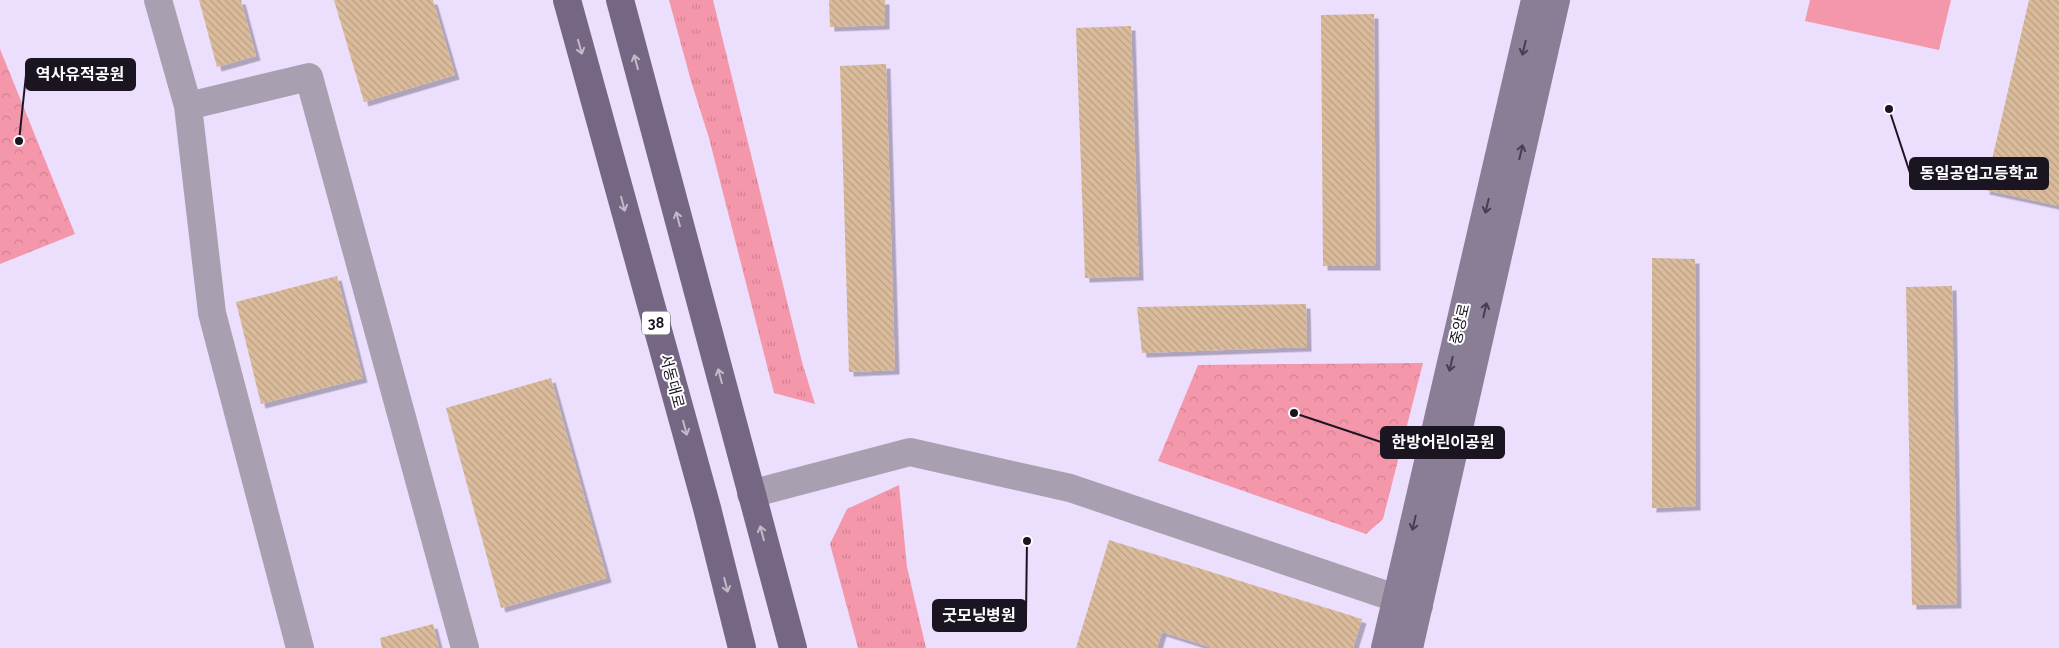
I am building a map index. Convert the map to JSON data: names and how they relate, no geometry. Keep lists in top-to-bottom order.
{
  "streets": {
    "main road": ["38", "중앙로", "서동대로"]
  },
  "places": [
    "동일공업고등학교",
    "역사유적공원",
    "한방어린이공원",
    "굿모닝병원"
  ]
}
